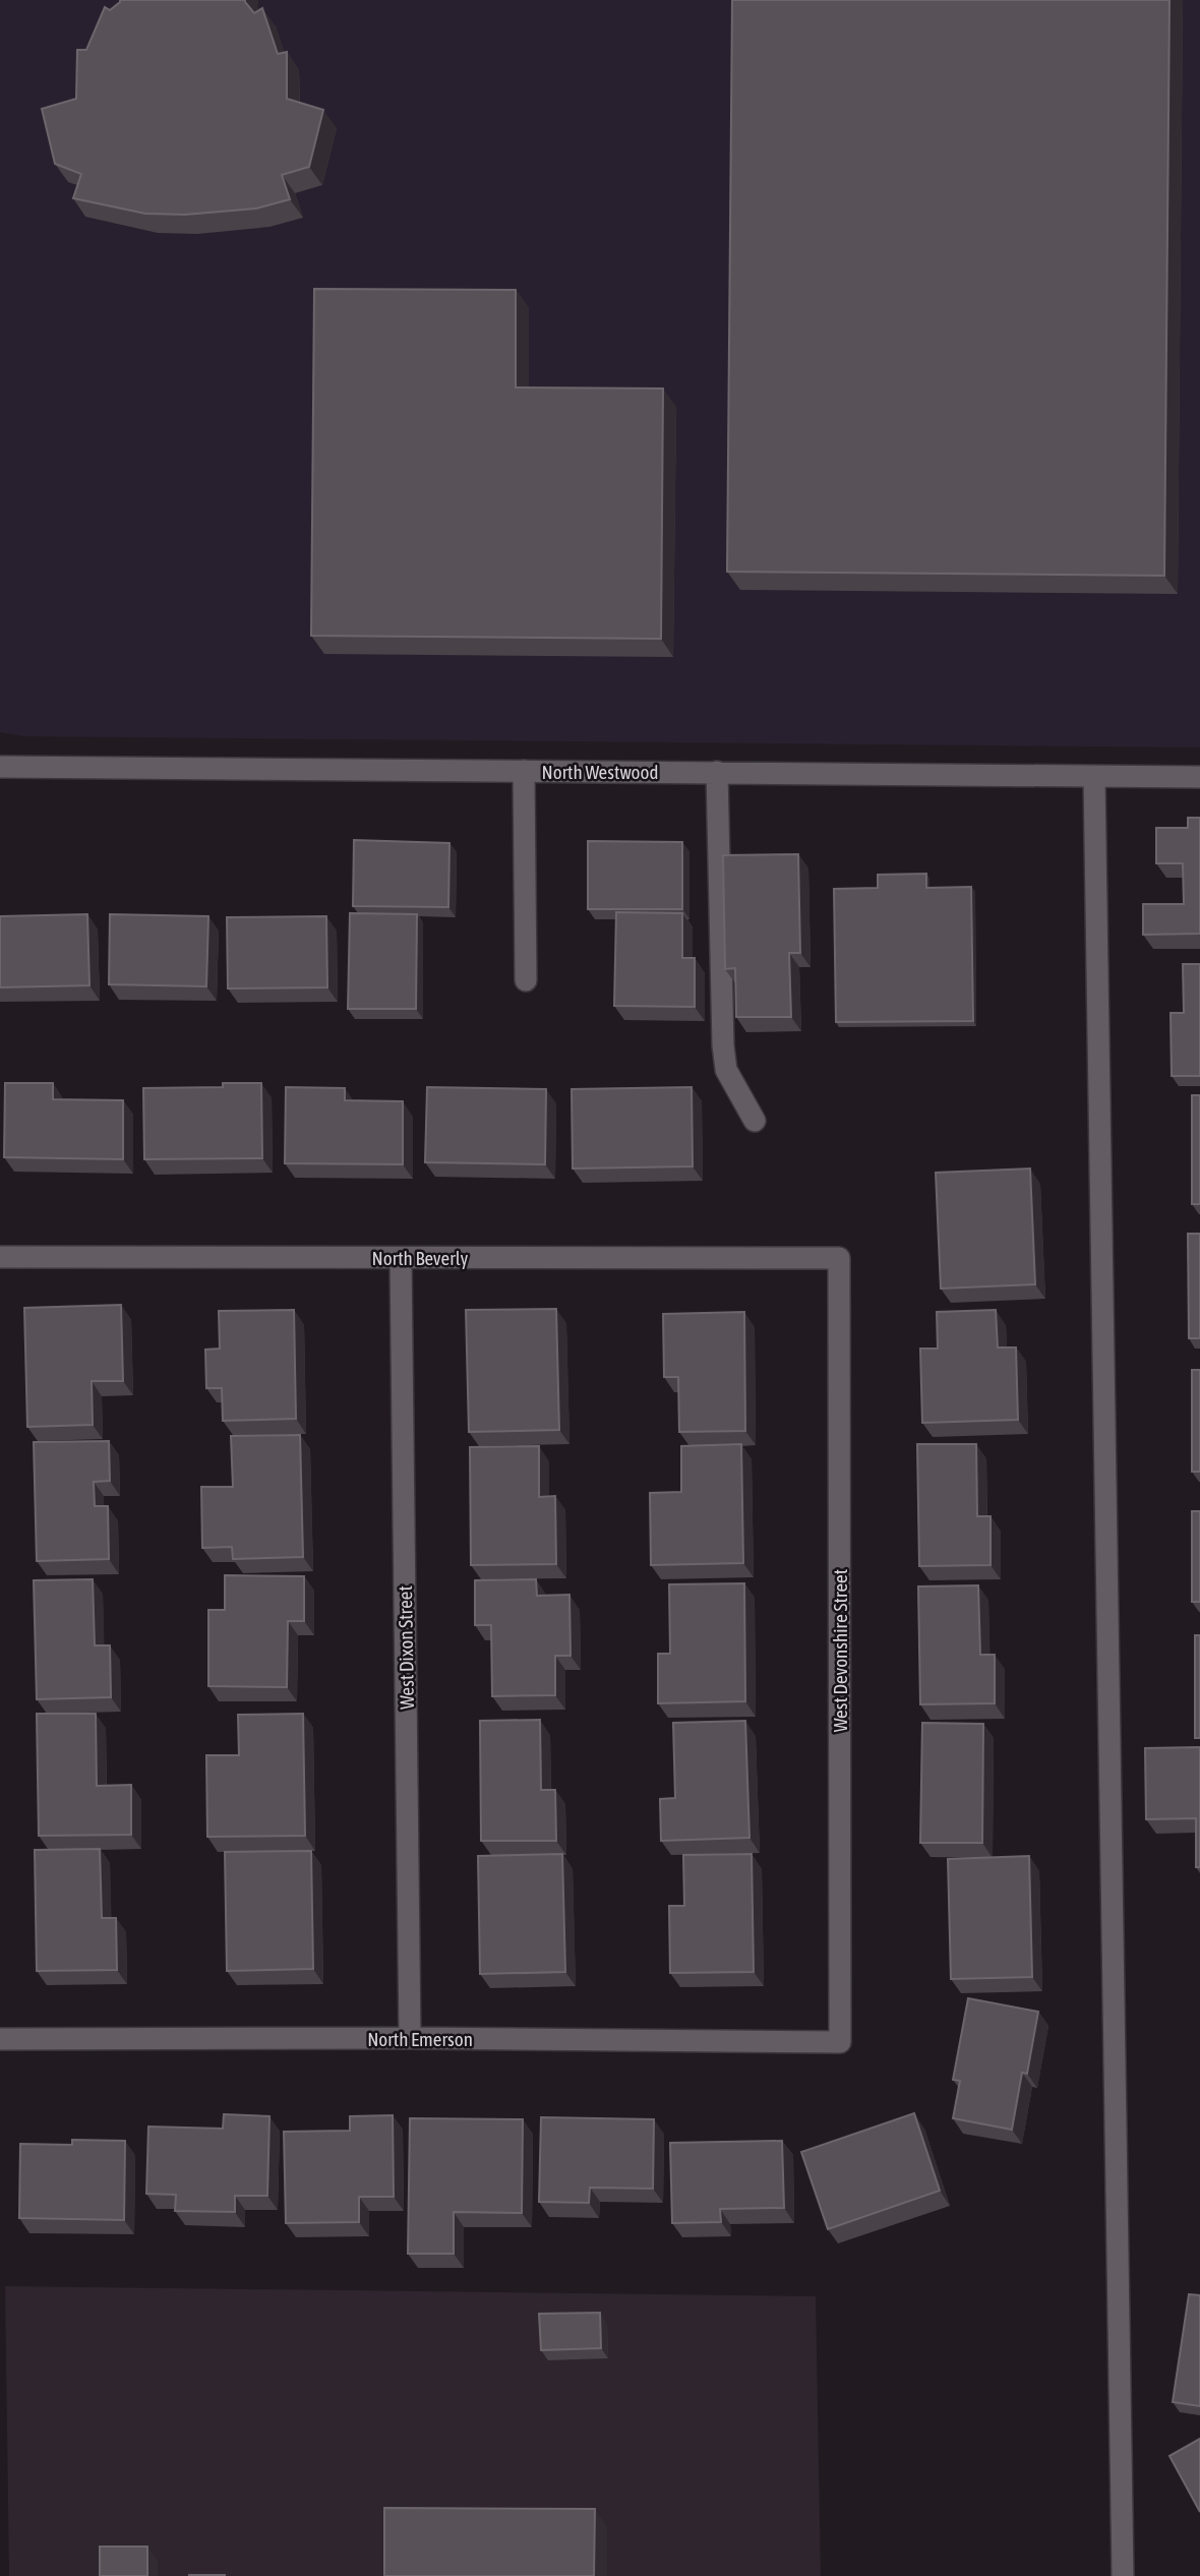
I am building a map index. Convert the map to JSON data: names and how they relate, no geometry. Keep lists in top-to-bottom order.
{
  "streets": {
    "street": [
      "North Westwood",
      "North Beverly",
      "West Dixon Street",
      "West Devonshire Street",
      "North Emerson"
    ]
  },
  "crossings": [
    ["North Beverly", "West Dixon Street"],
    ["North Beverly", "West Devonshire Street"],
    ["West Dixon Street", "North Emerson"],
    ["West Devonshire Street", "North Emerson"]
  ]
}
